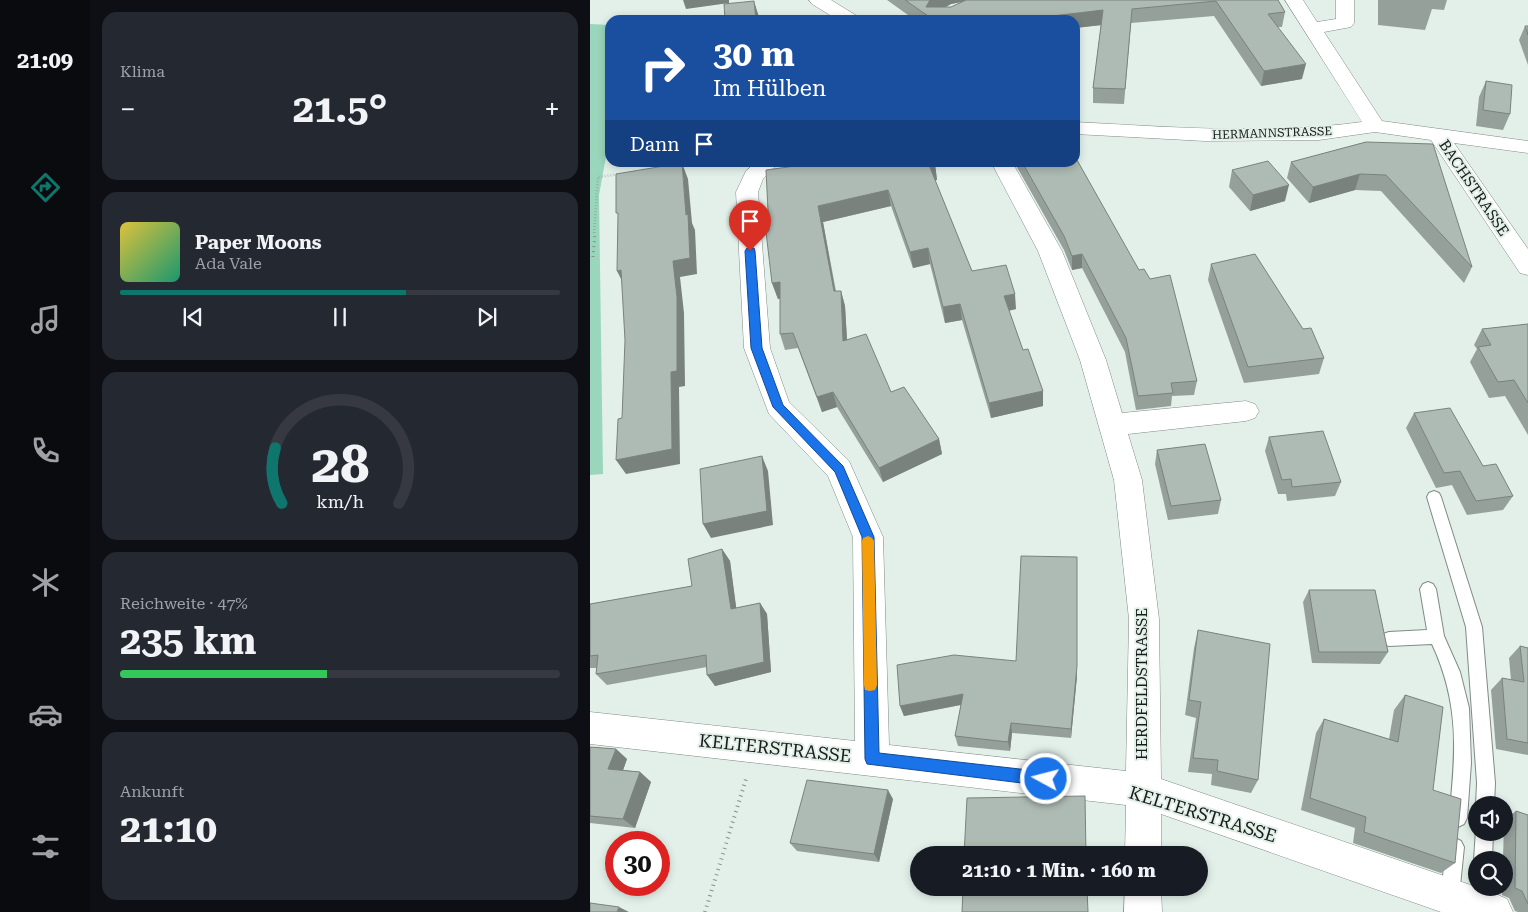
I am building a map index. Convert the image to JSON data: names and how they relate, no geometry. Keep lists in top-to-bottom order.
{
  "streets": {
    "street": [
      "HERMANNSTRASSE",
      "BACHSTRASSE",
      "HERDFELDSTRASSE",
      "KELTERSTRASSE"
    ]
  },
  "crossings": [
    ["HERMANNSTRASSE", "BACHSTRASSE"],
    ["HERDFELDSTRASSE", "KELTERSTRASSE"]
  ],
  "page": {
    "tabs": "21:09",
    "tile": [
      "Klima",
      ["Reichweite · 47%", "235 km"],
      ["Ankunft", "21:10"]
    ],
    "turn": ["30 m", "Im Hülben"],
    "heat": ["−", "21.5°", "+"],
    "then": "Dann",
    "song": ["Paper Moons", "Ada Vale"],
    "limit": "30",
    "trip": "21:10 · 1 Min. · 160 m",
    "gauge": ["28", "km/h"]
  }
}
